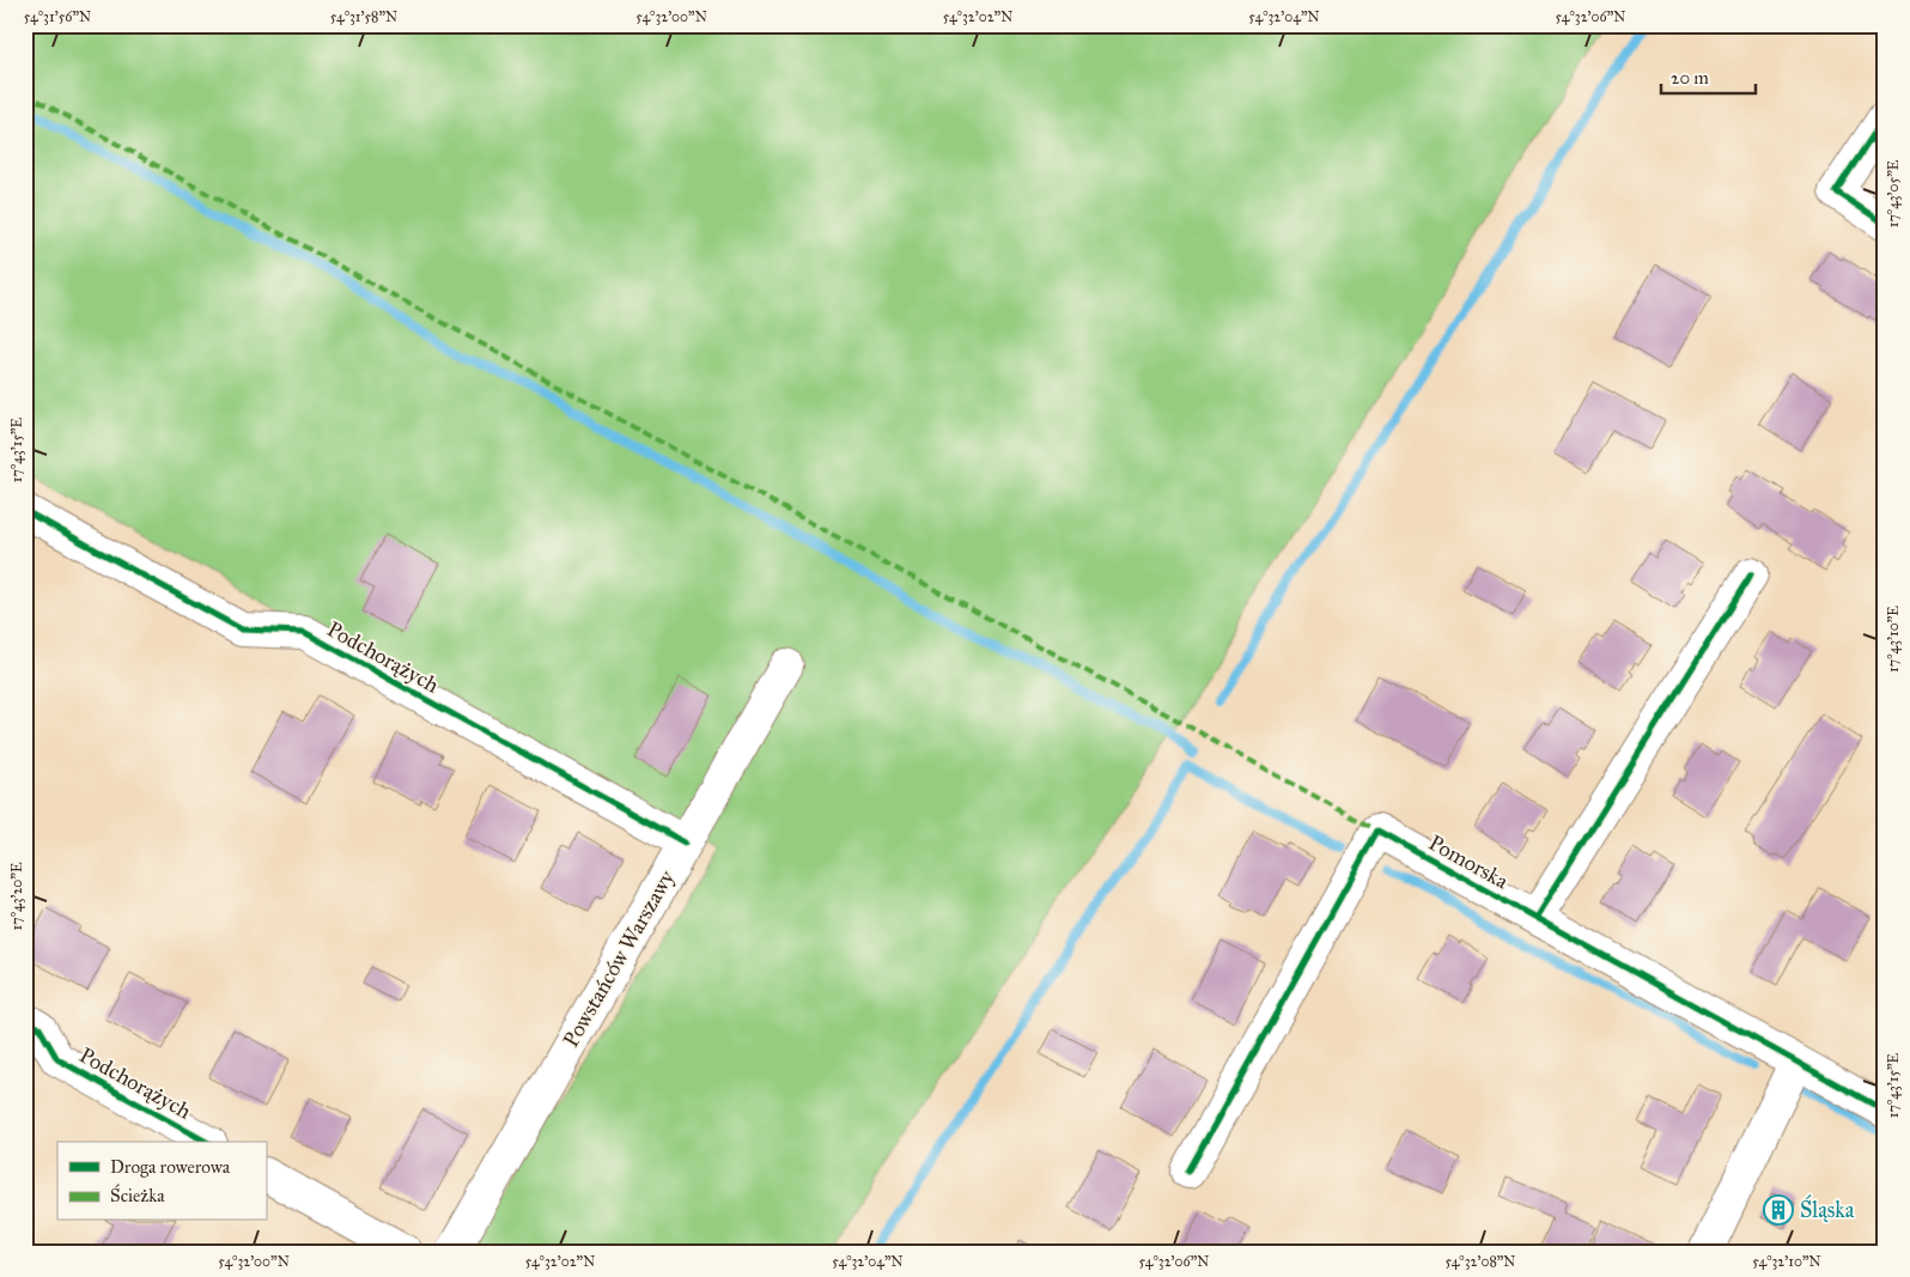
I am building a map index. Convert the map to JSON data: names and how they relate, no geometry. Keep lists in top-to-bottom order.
{
  "streets": {
    "street": ["Podchorążych", "Pomorska", "Powstańców Warszawy"]
  },
  "crossings": [
    ["Podchorążych", "Powstańców Warszawy"]
  ],
  "places": {
    "building": ["Śląska"]
  },
  "legend": ["Droga rowerowa", "Ścieżka"],
  "scale_bar": "20 m",
  "coordinates": [
    "54°31'56\"N",
    "54°31'58\"N",
    "54°32'00\"N",
    "54°32'02\"N",
    "54°32'04\"N",
    "54°32'06\"N",
    "17°43'05\"E",
    "17°43'15\"E",
    "17°43'10\"E",
    "17°43'20\"E",
    "54°32'08\"N",
    "54°32'10\"N"
  ]
}
